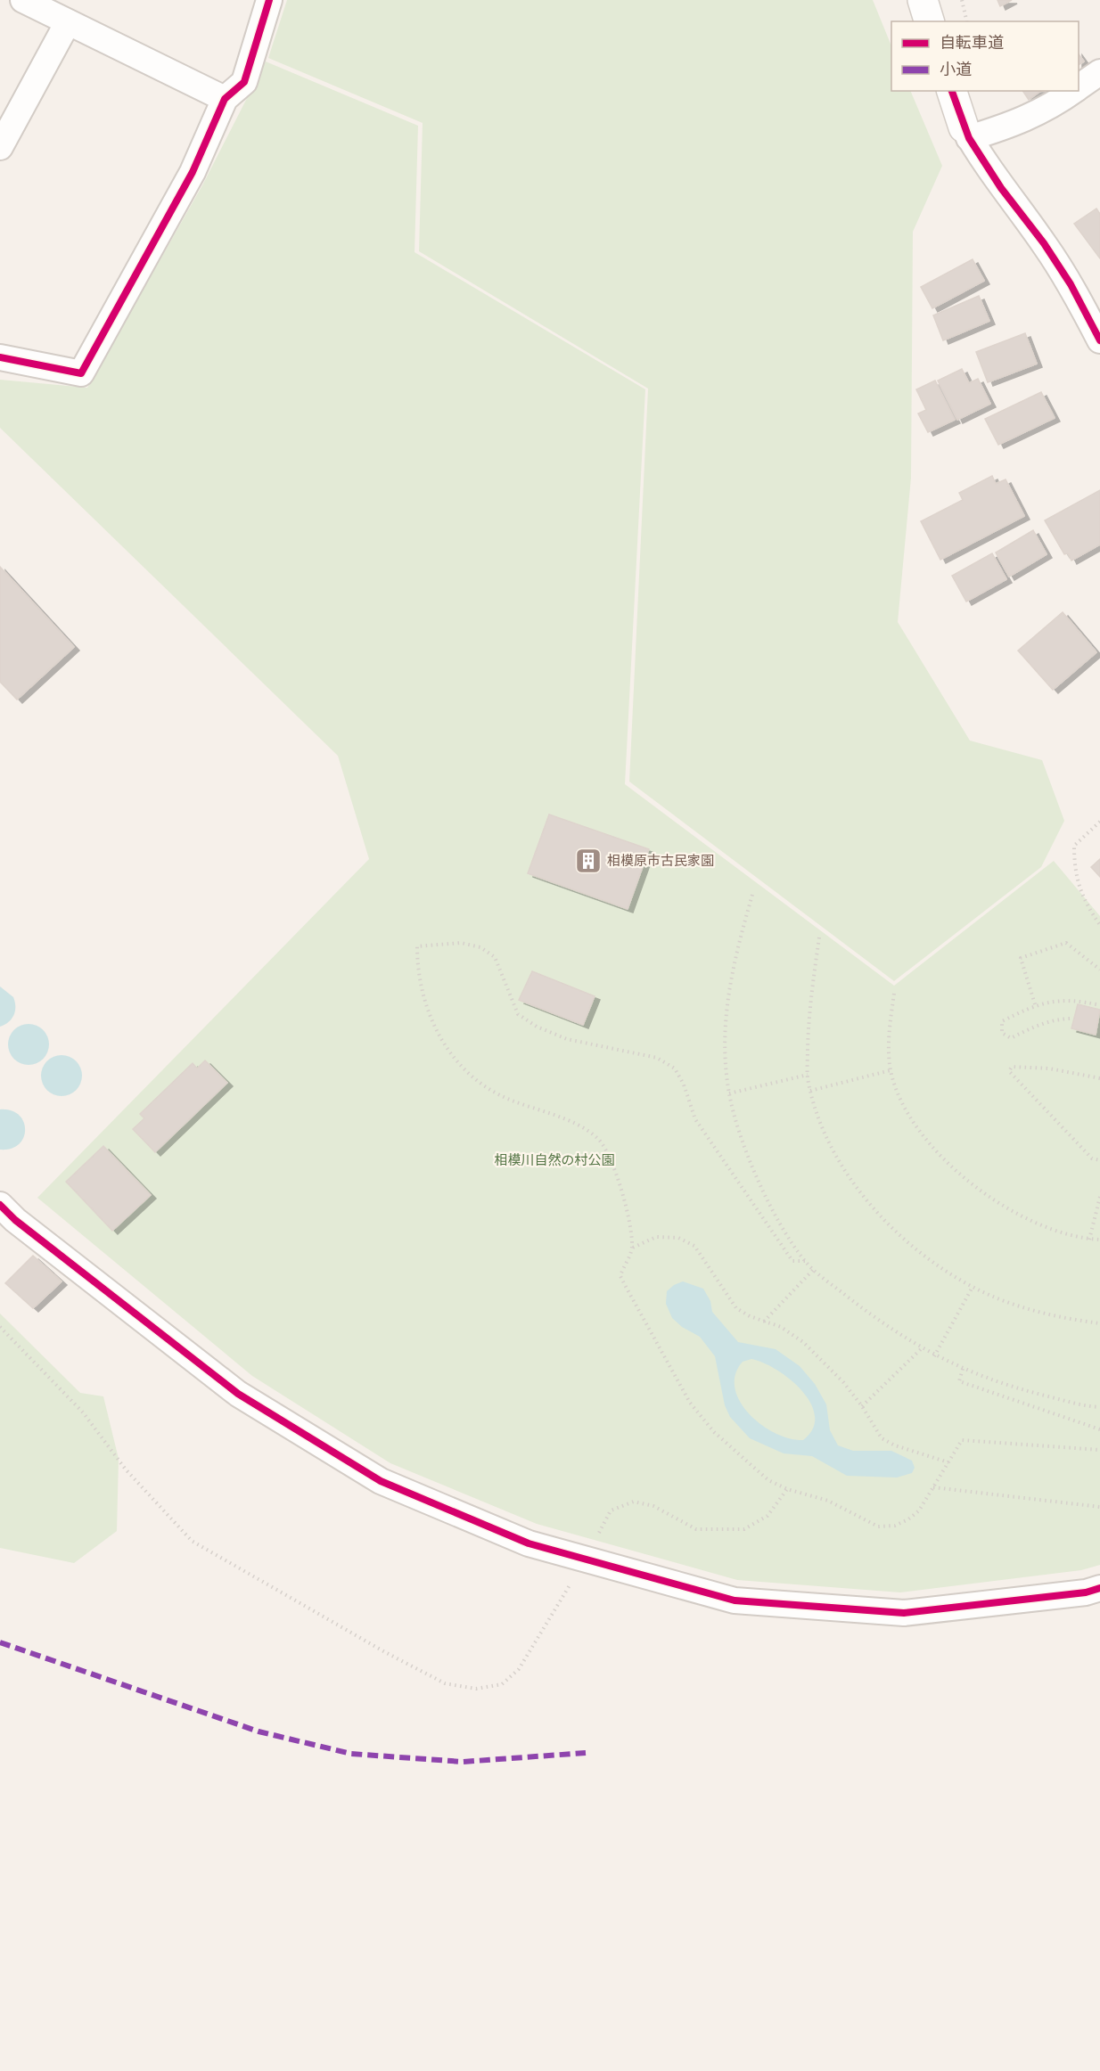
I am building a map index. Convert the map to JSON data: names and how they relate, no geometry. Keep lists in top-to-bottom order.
{
  "parks": ["相模川自然の村公園"],
  "places": {
    "building": ["相模原市古民家園"]
  },
  "legend": ["自転車道", "小道"]
}
